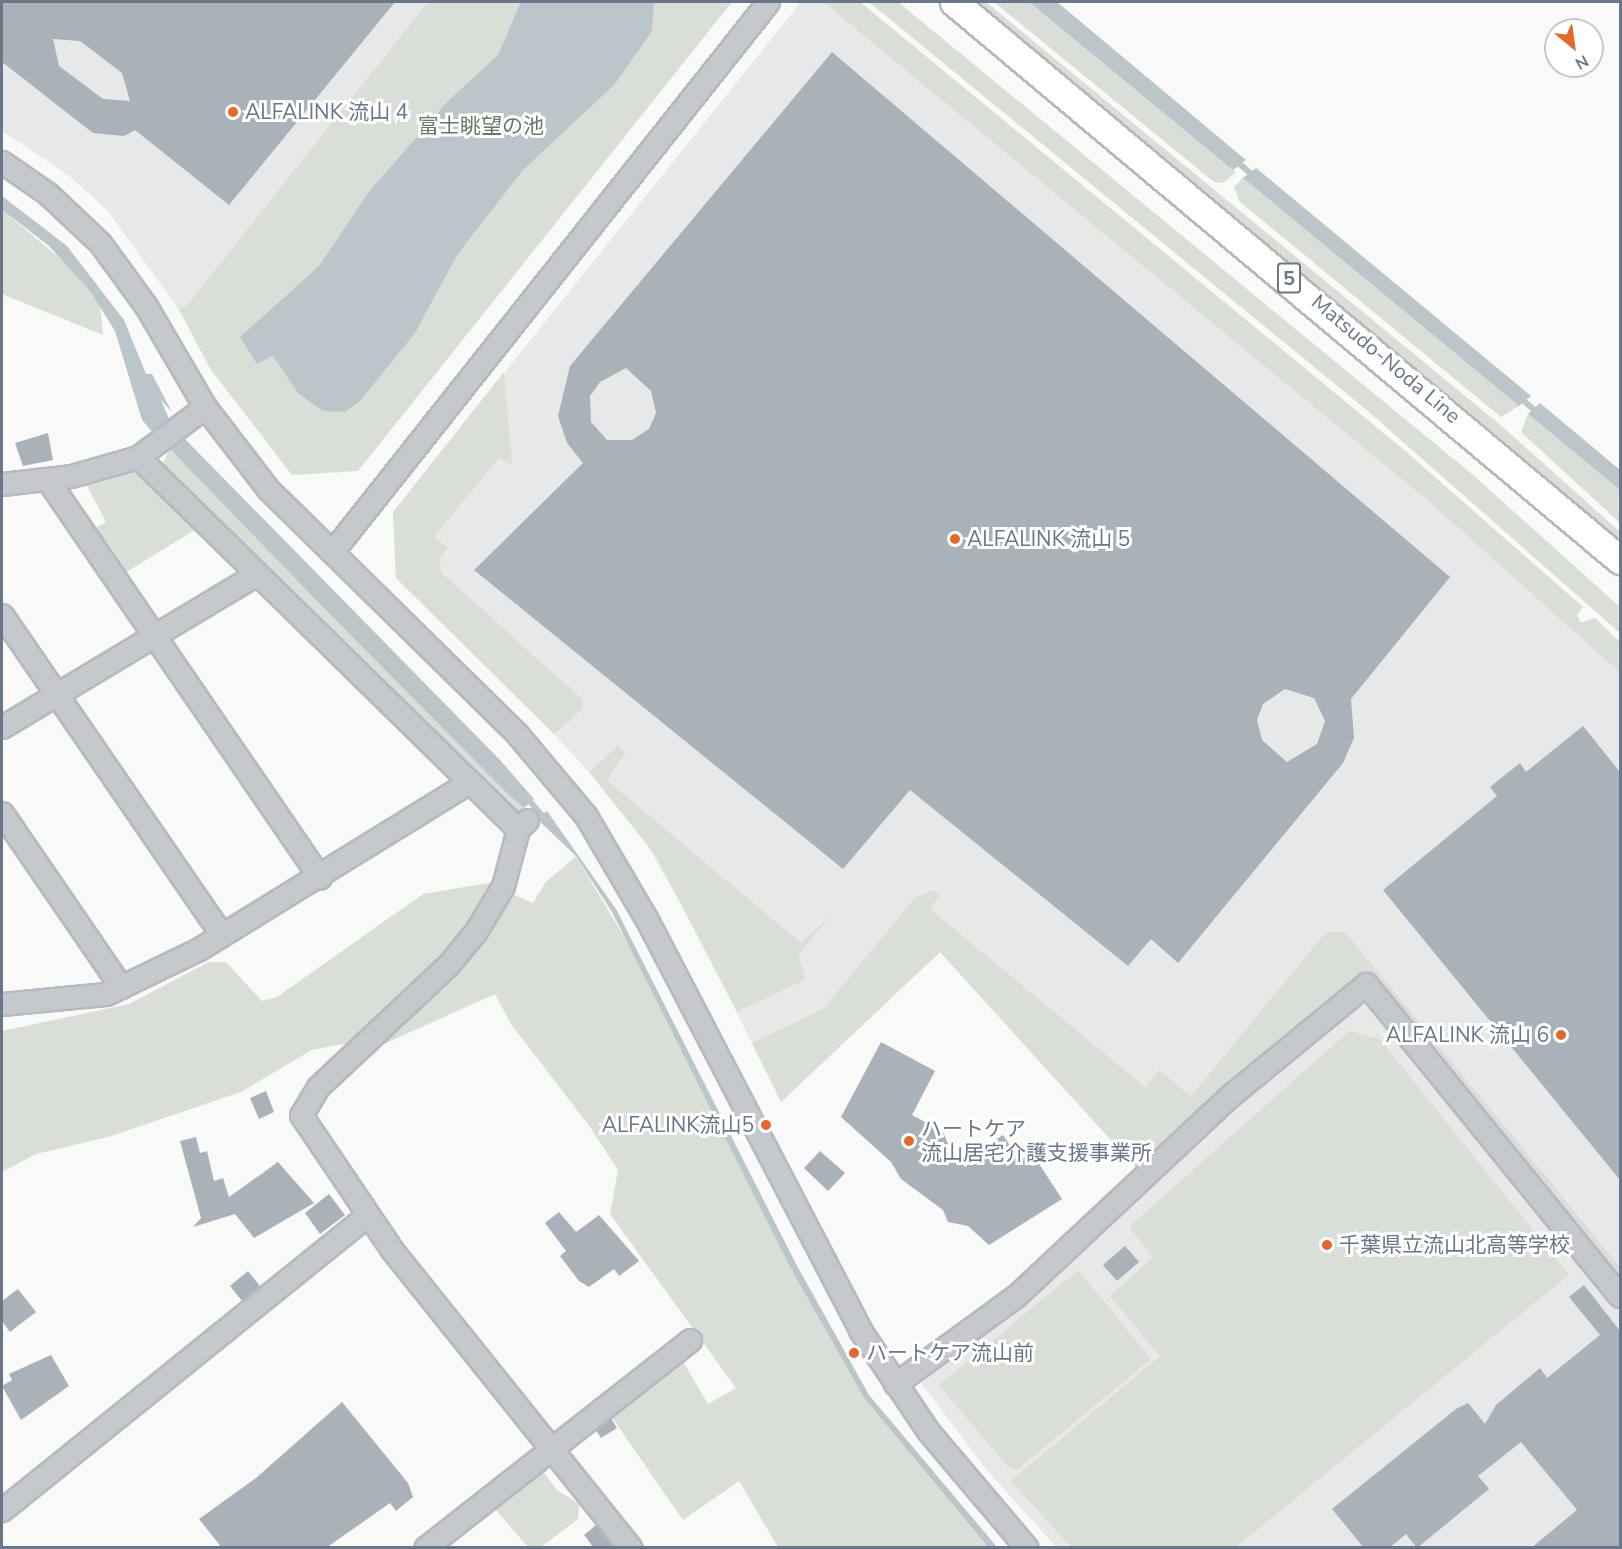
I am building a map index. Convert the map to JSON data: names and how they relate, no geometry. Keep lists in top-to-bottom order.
{
  "streets": {
    "main road": ["5", "Matsudo-Noda Line"]
  },
  "parks": ["富士眺望の池"],
  "places": [
    "ALFALINK 流山 4",
    "ALFALINK 流山 5",
    "ALFALINK 流山 6",
    "ALFALINK流山5",
    "ハートケア 流山居宅介護支援事業所",
    "千葉県立流山北高等学校",
    "ハートケア流山前"
  ],
  "north": "bottom right"
}
